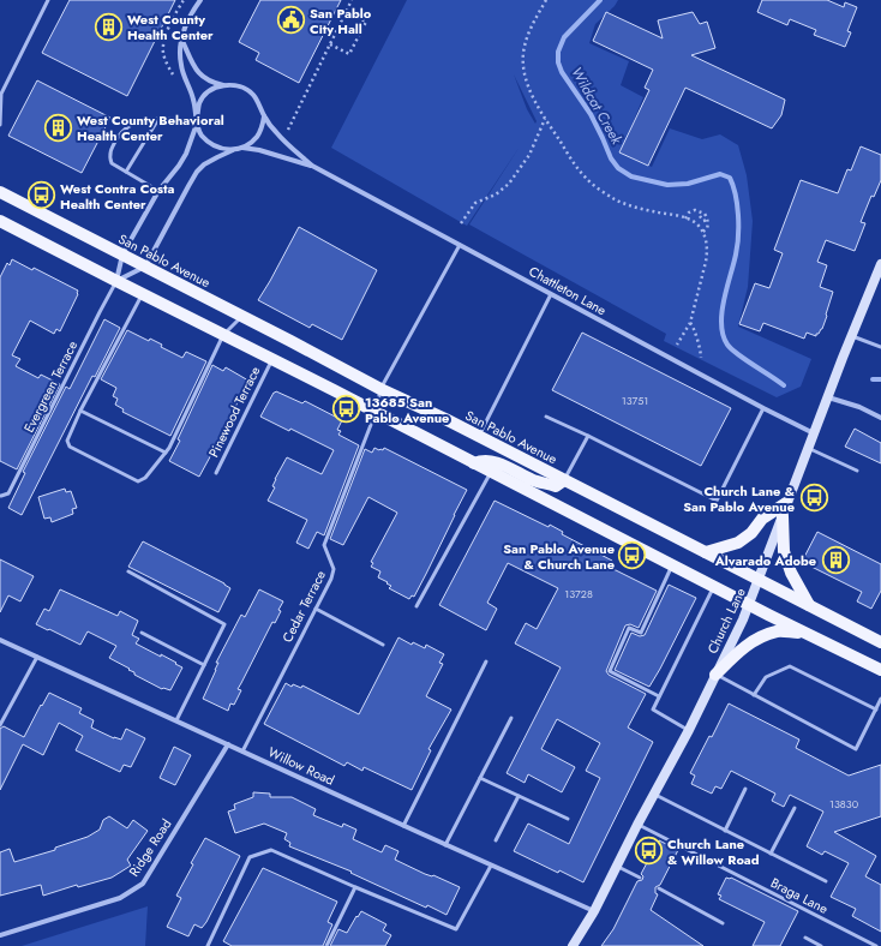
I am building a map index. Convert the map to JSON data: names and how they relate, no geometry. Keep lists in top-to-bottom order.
{
  "streets": {
    "main road": ["San Pablo Avenue"],
    "street": [
      "Chattleton Lane",
      "Church Lane",
      "Willow Road",
      "Ridge Road"
    ],
    "lane": [
      "Evergreen Terrace",
      "Pinewood Terrace",
      "Cedar Terrace",
      "Braga Lane"
    ]
  },
  "crossings": [
    ["San Pablo Avenue", "Cedar Terrace"],
    ["San Pablo Avenue", "Church Lane"],
    ["Chattleton Lane", "Cedar Terrace"],
    ["Chattleton Lane", "Church Lane"],
    ["Cedar Terrace", "Willow Road"],
    ["Church Lane", "Willow Road"],
    ["Church Lane", "Braga Lane"],
    ["Willow Road", "Ridge Road"]
  ],
  "water": ["Wildcat Creek"],
  "places": {
    "public building": ["San Pablo City Hall"],
    "building": ["West County Health Center", "West County Behavioral Health Center", "Alvarado Adobe"],
    "bus stop": [
      "West Contra Costa Health Center",
      "13685 San Pablo Avenue",
      "Church Lane & San Pablo Avenue",
      "San Pablo Avenue & Church Lane",
      "Church Lane & Willow Road"
    ]
  },
  "house_numbers": ["13751", "13728", "13830"]
}
